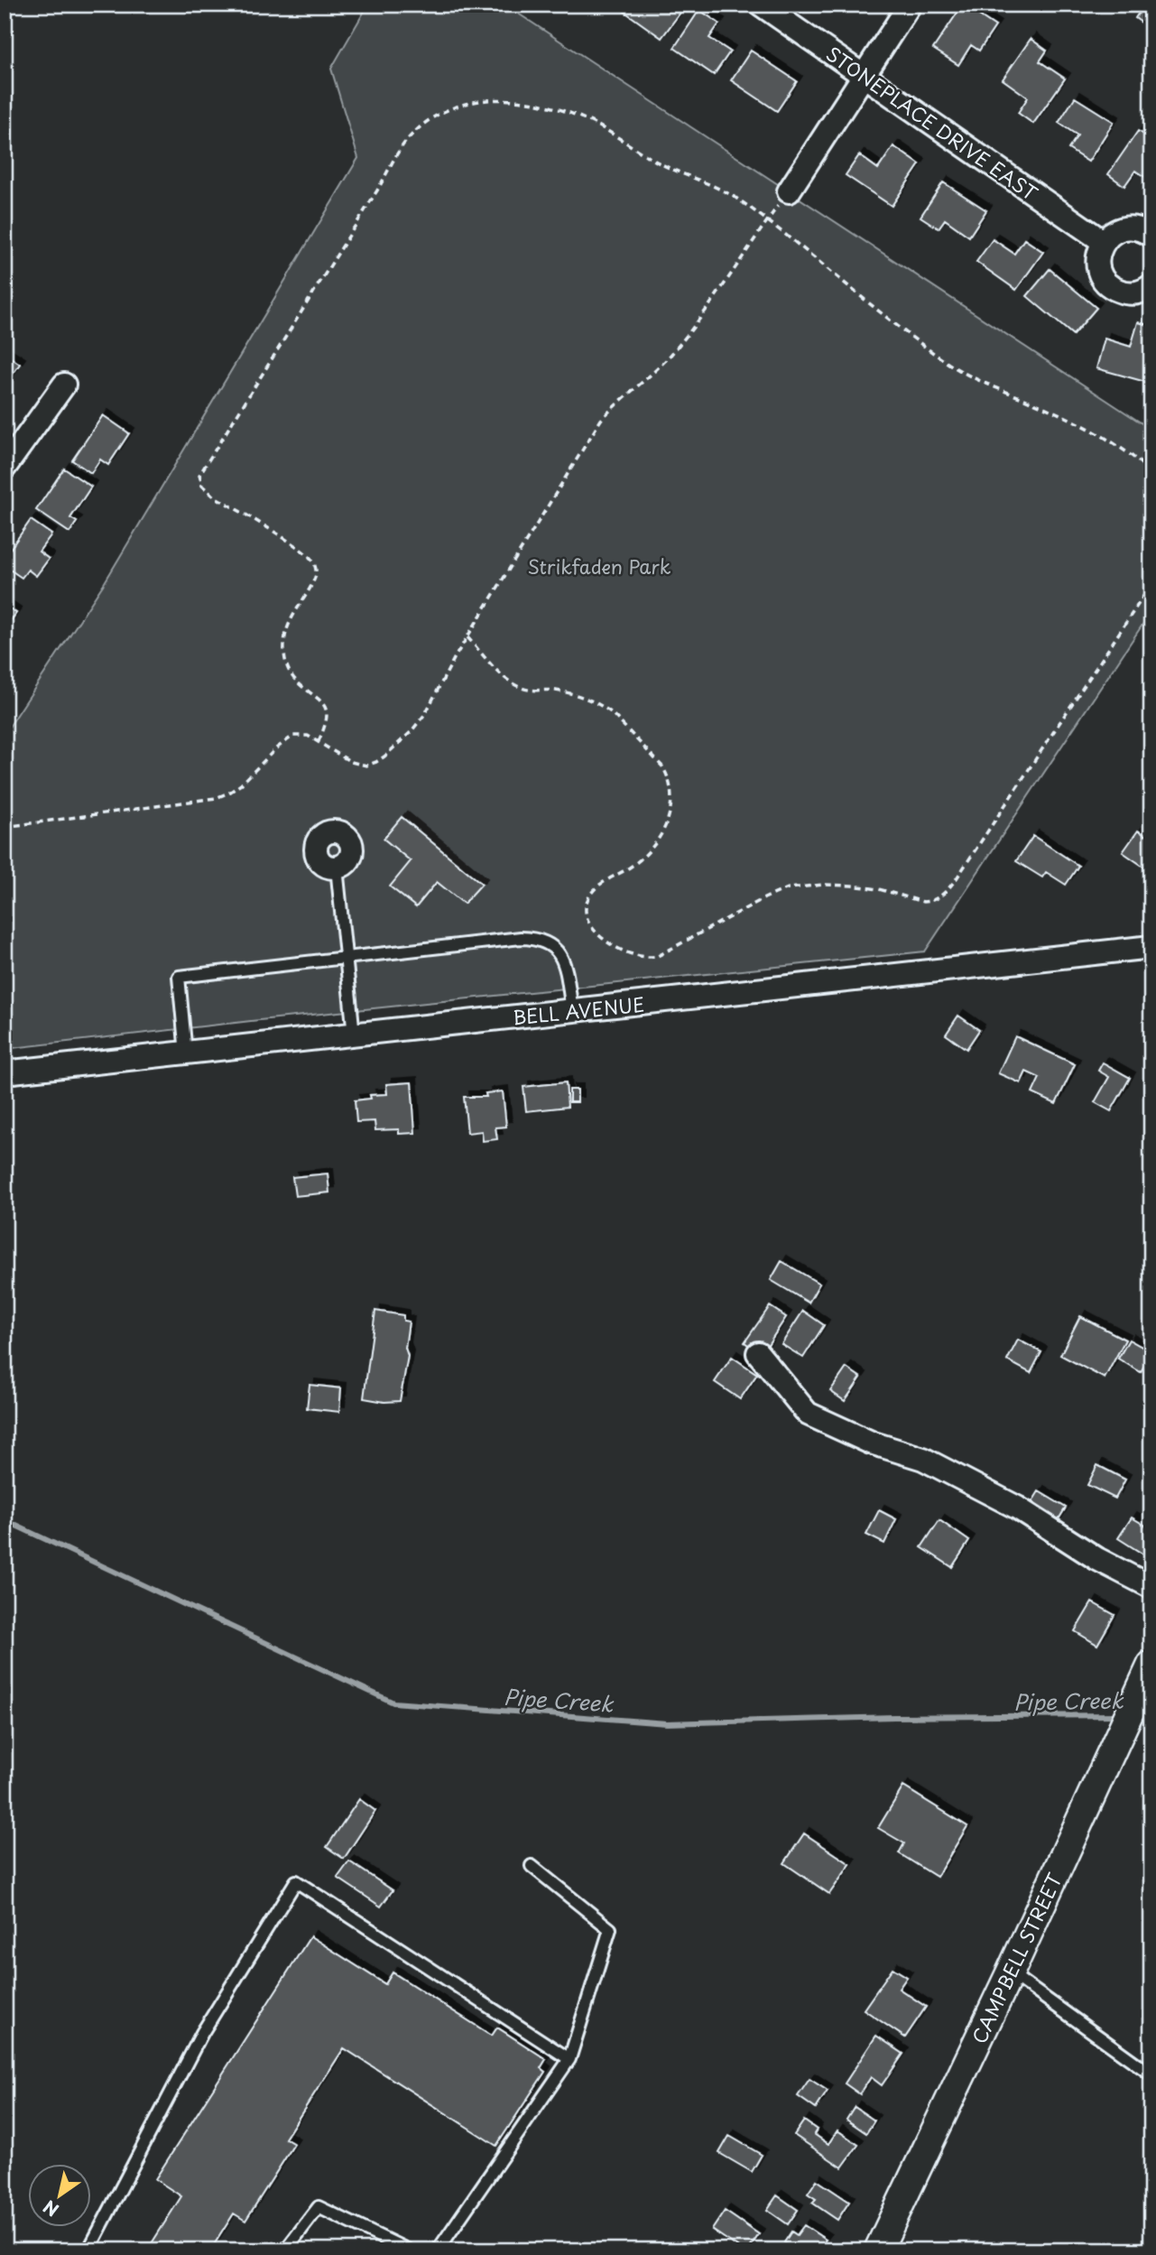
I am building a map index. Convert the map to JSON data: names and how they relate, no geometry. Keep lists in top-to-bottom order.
{
  "streets": {
    "street": ["STONEPLACE DRIVE EAST", "BELL AVENUE", "CAMPBELL STREET"]
  },
  "water": ["Pipe Creek"],
  "parks": ["Strikfaden Park"],
  "north": "bottom left"
}
